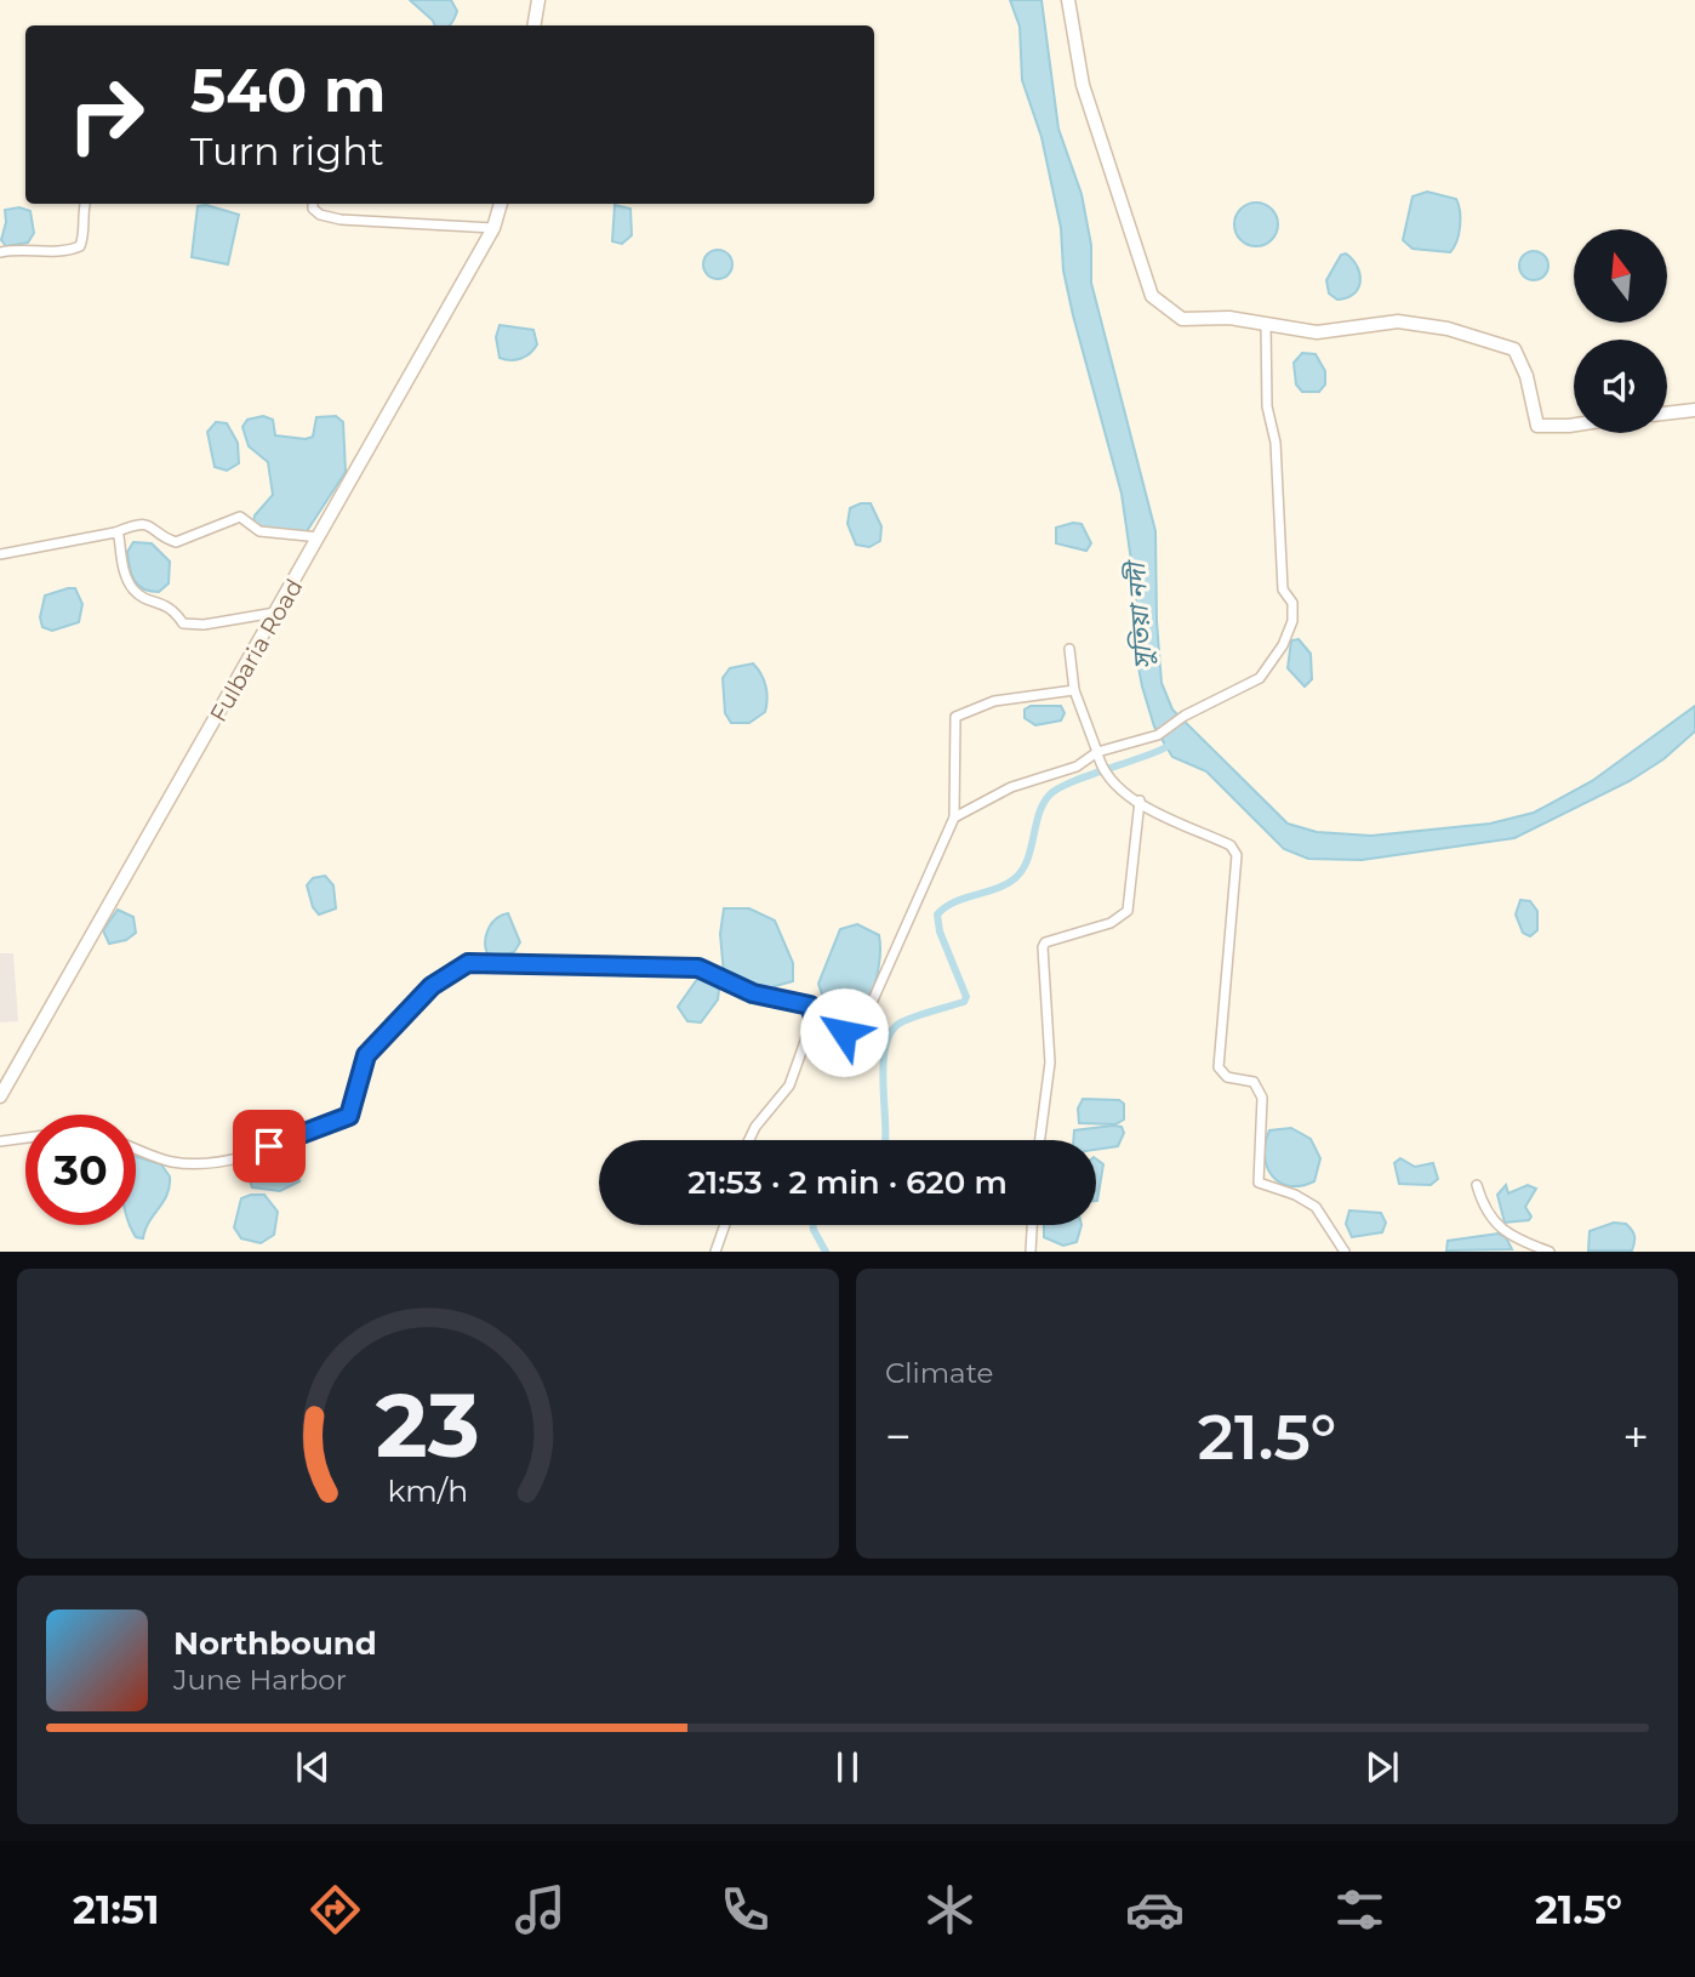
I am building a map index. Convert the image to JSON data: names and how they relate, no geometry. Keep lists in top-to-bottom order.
{
  "streets": {
    "main road": ["Fulbaria Road"]
  },
  "water": ["সুতিয়া নদী"],
  "north": "top",
  "page": {
    "turn": ["540 m", "Turn right"],
    "limit": "30",
    "trip": "21:53 · 2 min · 620 m",
    "tile": "Climate",
    "heat": ["−", "21.5°", "+"],
    "song": ["Northbound", "June Harbor"],
    "tabs": ["21:51", "21.5°"],
    "gauge": ["23", "km/h"]
  }
}
